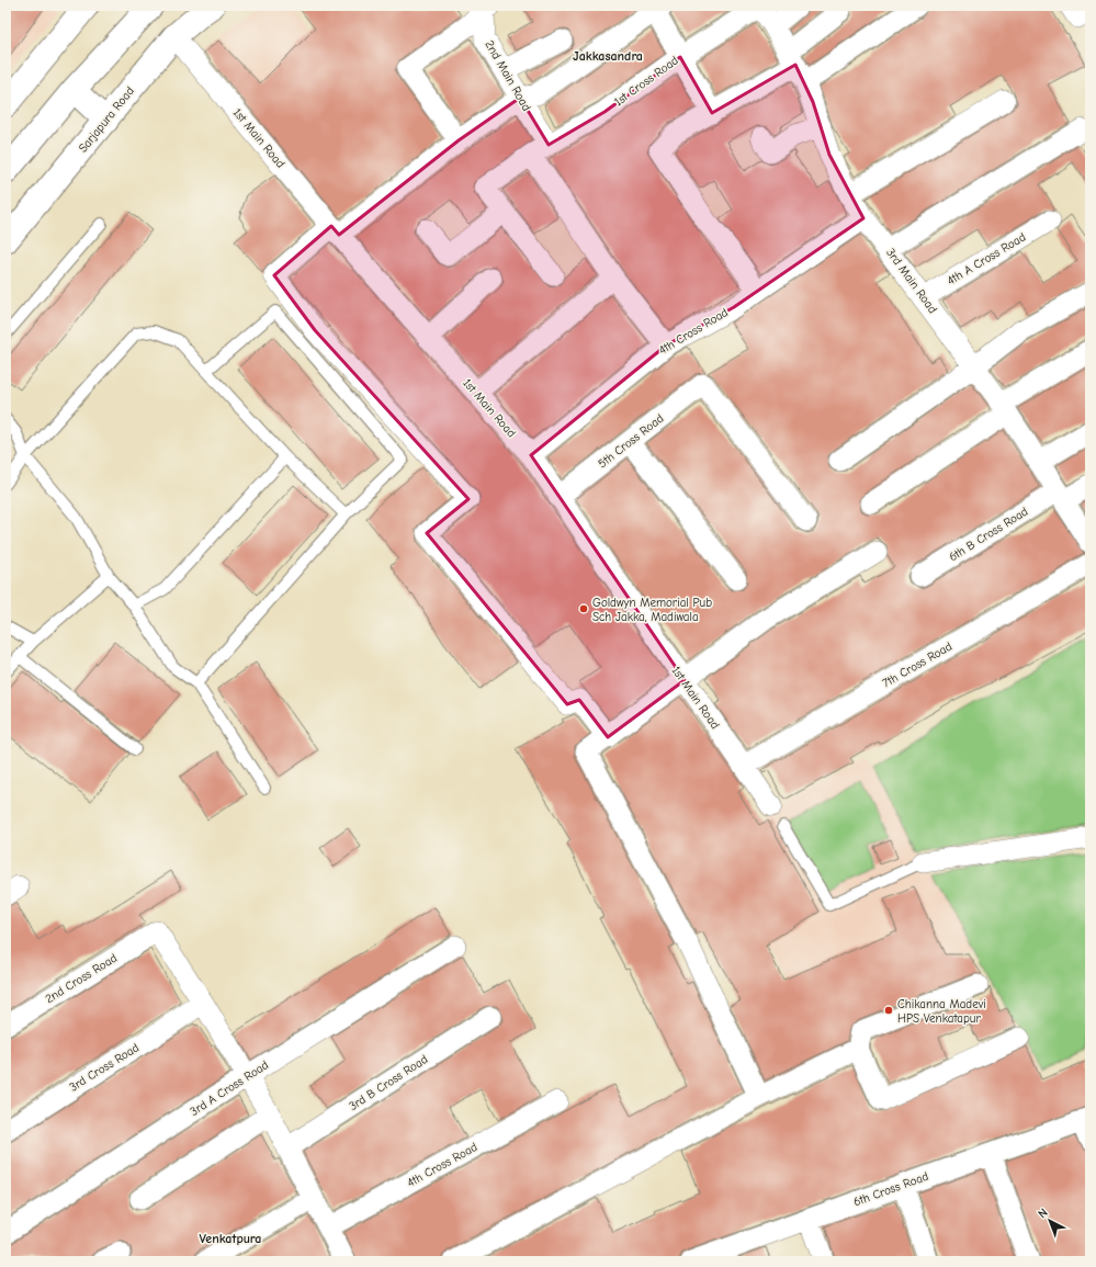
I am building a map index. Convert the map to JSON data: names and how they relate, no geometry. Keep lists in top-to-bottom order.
{
  "streets": {
    "main road": ["Sarjapura Road"],
    "street": [
      "2nd Main Road",
      "1st Cross Road",
      "1st Main Road",
      "4th A Cross Road",
      "3rd Main Road",
      "4th Cross Road",
      "5th Cross Road",
      "6th B Cross Road",
      "7th Cross Road",
      "2nd Cross Road",
      "3rd Cross Road",
      "3rd B Cross Road",
      "3rd A Cross Road",
      "6th Cross Road"
    ]
  },
  "crossings": [
    ["2nd Main Road", "1st Cross Road"],
    ["2nd Main Road", "4th Cross Road"],
    ["1st Cross Road", "3rd Main Road"],
    ["Sarjapura Road", "1st Main Road"],
    ["1st Main Road", "4th Cross Road"],
    ["1st Main Road", "5th Cross Road"],
    ["1st Main Road", "7th Cross Road"],
    ["4th A Cross Road", "3rd Main Road"],
    ["3rd Main Road", "4th Cross Road"],
    ["3rd Main Road", "6th B Cross Road"],
    ["2nd Cross Road", "3rd Cross Road"]
  ],
  "districts": ["Jakkasandra", "Venkatpura"],
  "places": ["Goldwyn Memorial Pub Sch Jakka, Madiwala", "Chikanna Madevi HPS Venkatapur"],
  "north": "top left"
}
